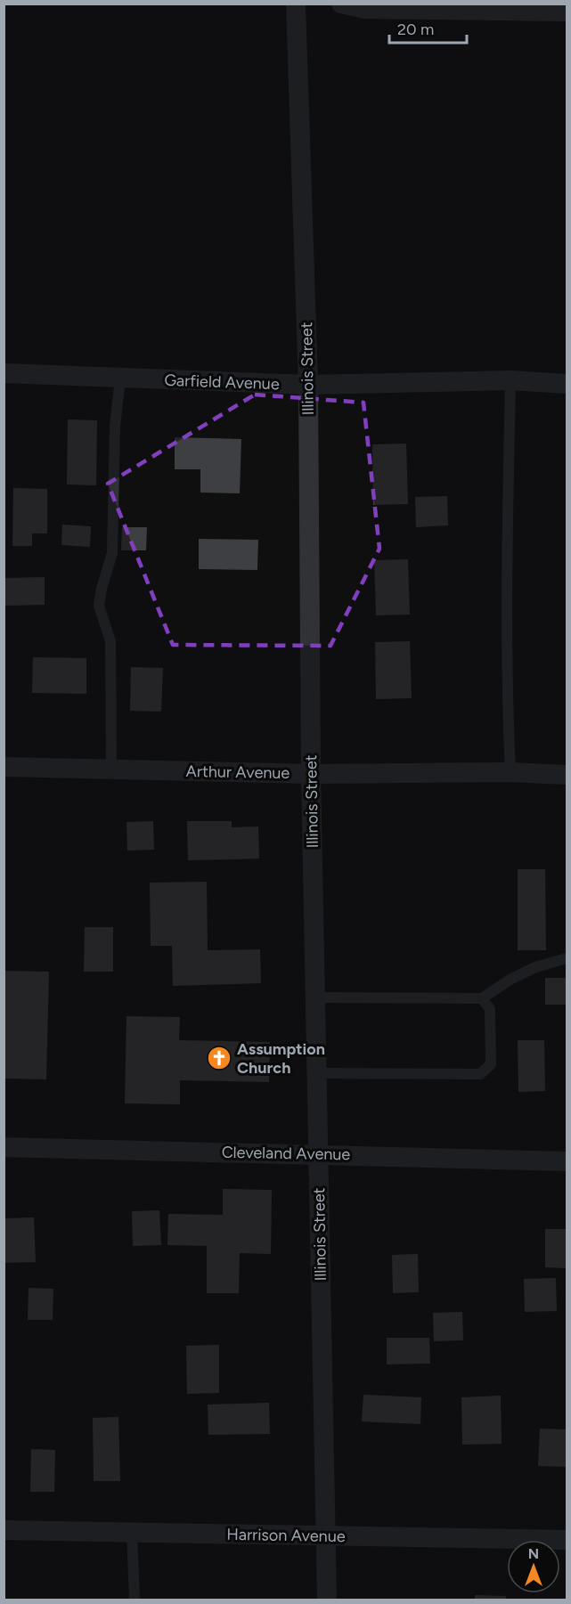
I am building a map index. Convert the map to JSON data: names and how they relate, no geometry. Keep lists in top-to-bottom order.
{
  "streets": {
    "street": [
      "Illinois Street",
      "Garfield Avenue",
      "Arthur Avenue",
      "Cleveland Avenue",
      "Harrison Avenue"
    ]
  },
  "crossings": [
    ["Illinois Street", "Garfield Avenue"],
    ["Illinois Street", "Arthur Avenue"],
    ["Illinois Street", "Cleveland Avenue"],
    ["Illinois Street", "Harrison Avenue"]
  ],
  "places": {
    "church": ["Assumption Church"]
  },
  "scale_bar": "20 m",
  "north": "top"
}
